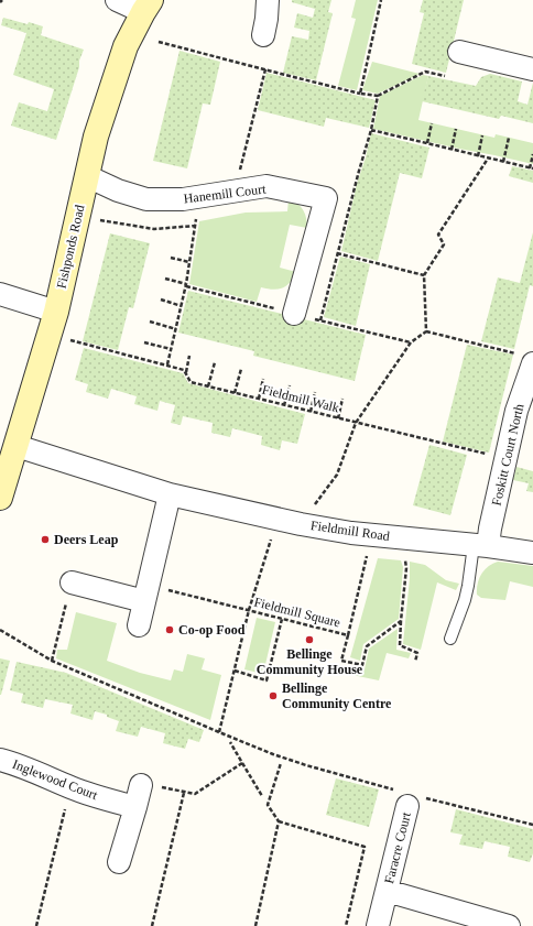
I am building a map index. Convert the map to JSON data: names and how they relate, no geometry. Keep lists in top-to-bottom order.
{
  "streets": {
    "street": [
      "Hanemill Court",
      "Fishponds Road",
      "Foskitt Court North",
      "Fieldmill Road",
      "Inglewood Court",
      "Faracre Court"
    ],
    "path": ["Fieldmill Walk", "Fieldmill Square"]
  },
  "crossings": [
    ["Hanemill Court", "Fishponds Road"],
    ["Fishponds Road", "Fieldmill Road"],
    ["Fieldmill Walk", "Foskitt Court North"],
    ["Foskitt Court North", "Fieldmill Road"]
  ],
  "places": [
    "Deers Leap",
    "Co-op Food",
    "Bellinge Community House",
    "Bellinge Community Centre"
  ]
}
